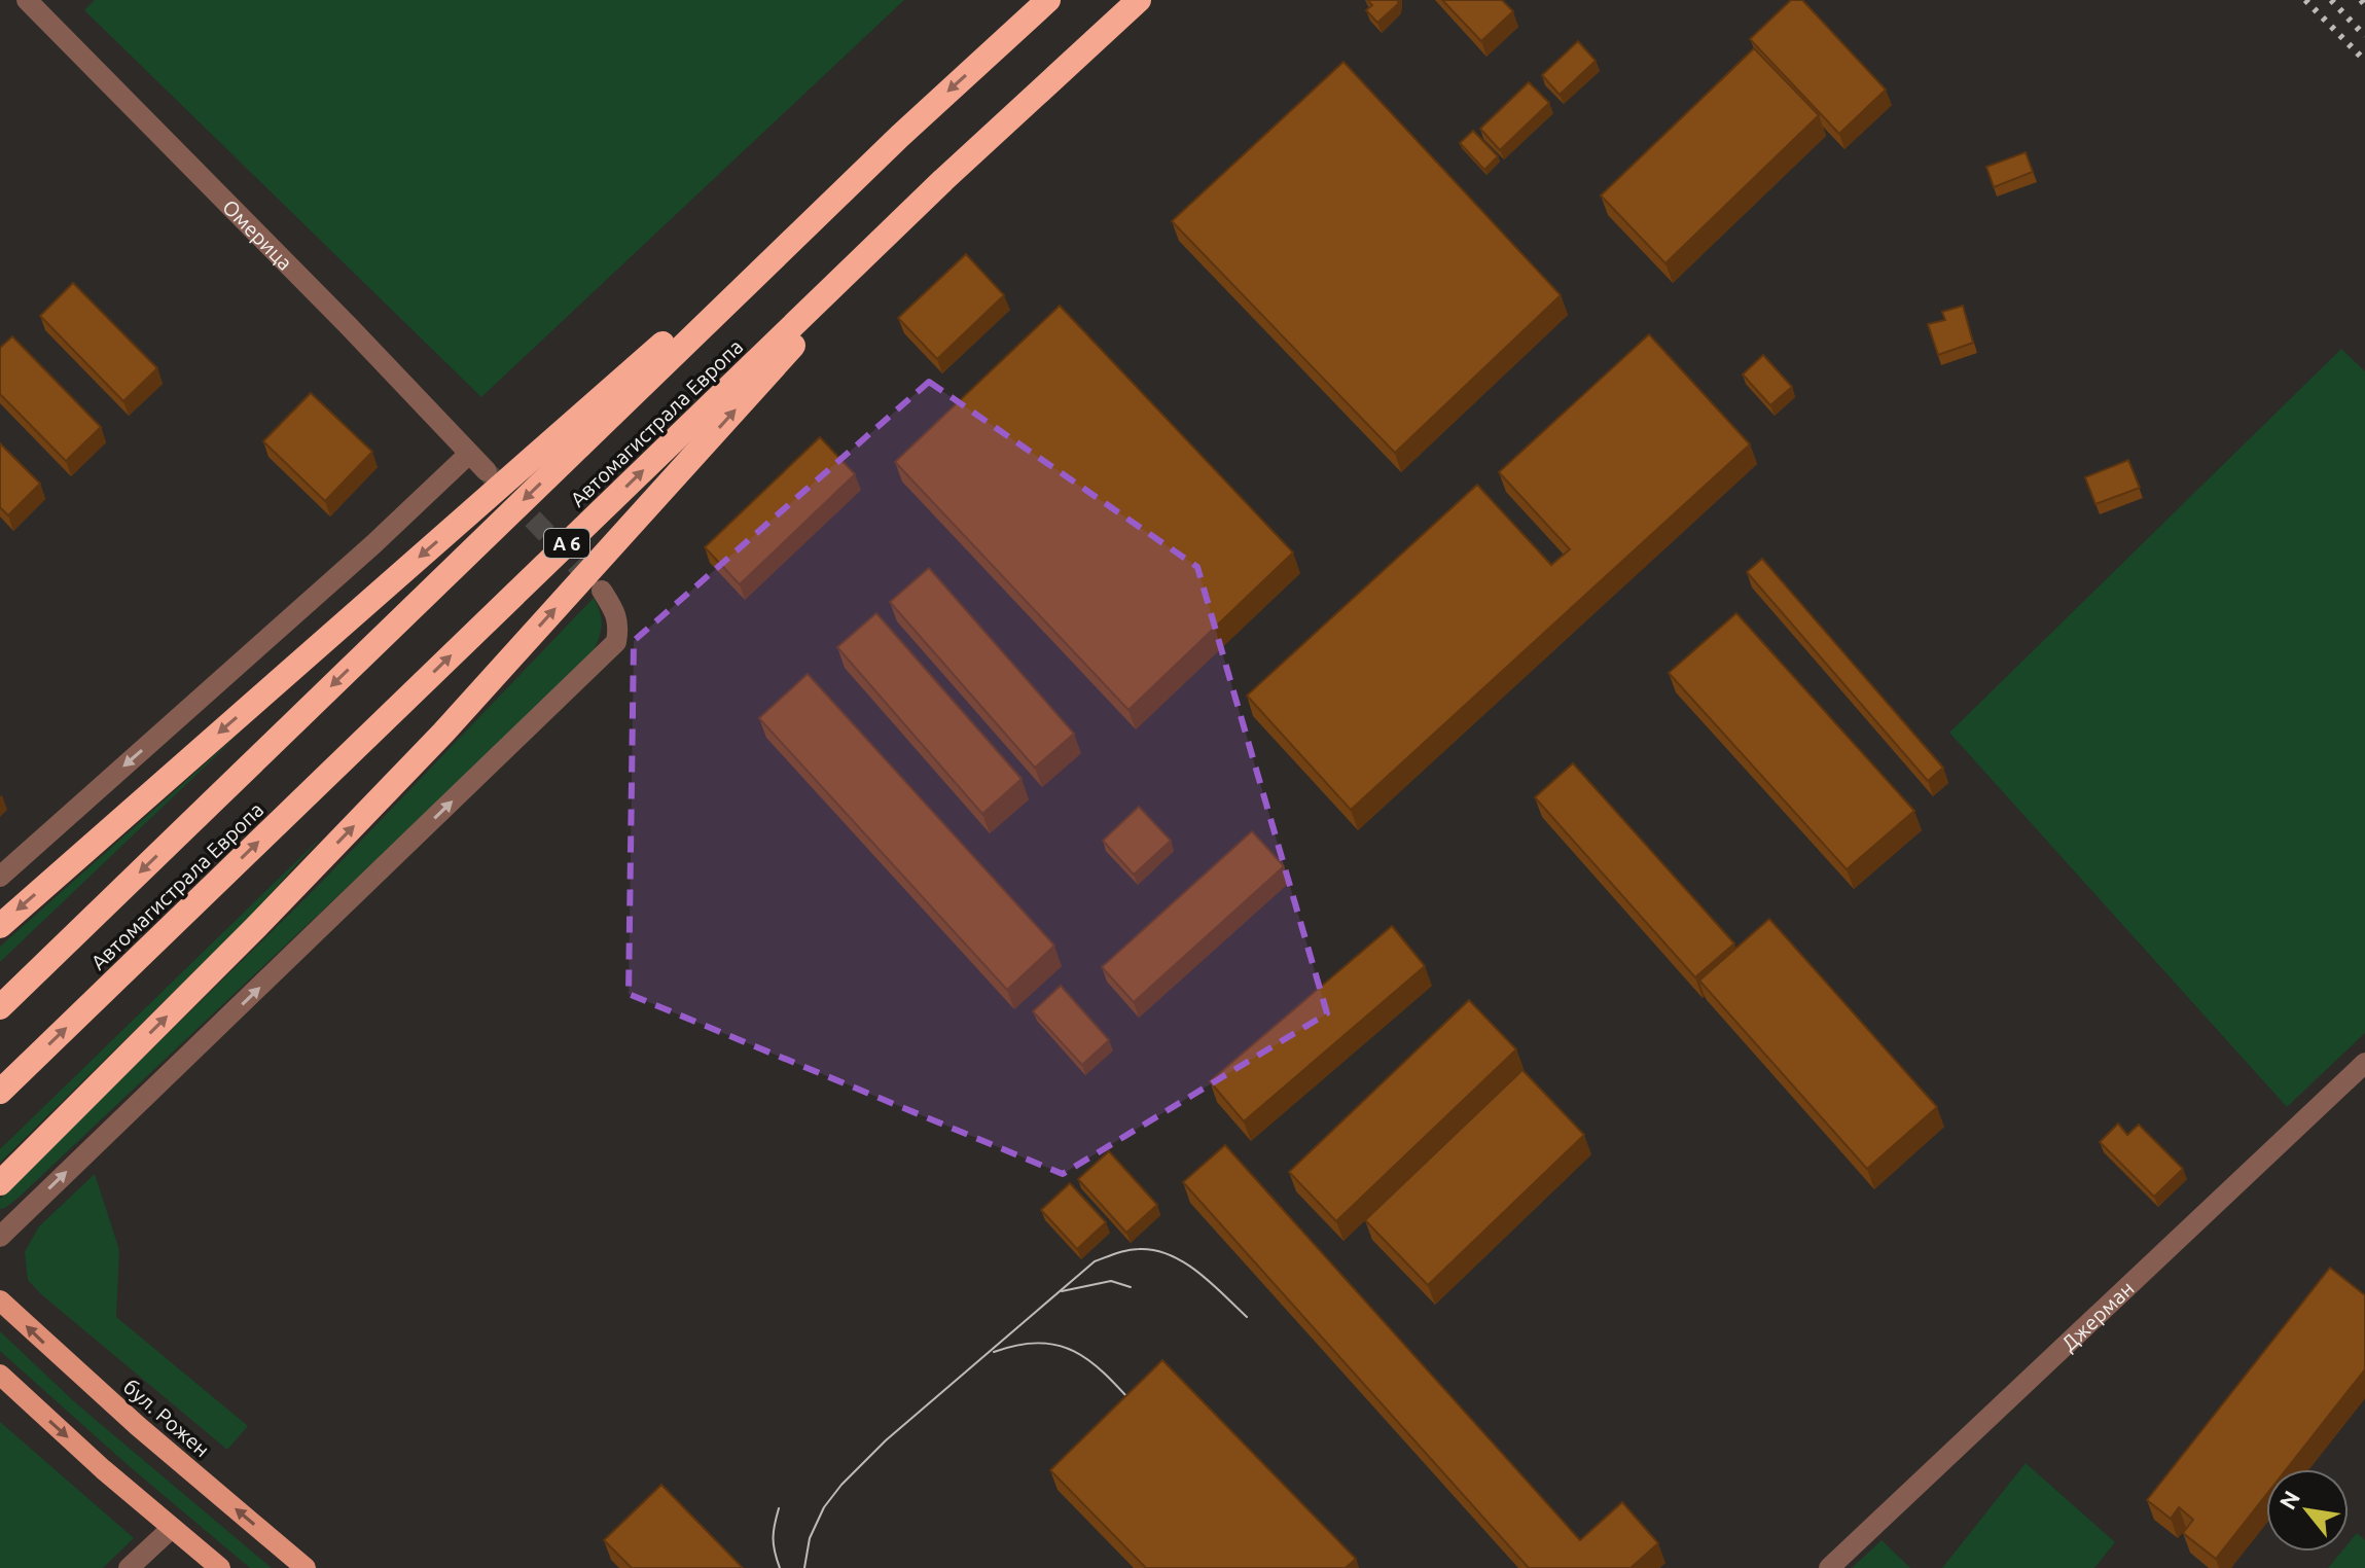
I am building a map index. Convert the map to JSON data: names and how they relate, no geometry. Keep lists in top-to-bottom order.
{
  "streets": {
    "highway": ["Автомагистрала Европа", "A 6"],
    "main road": ["бул. Рожен"],
    "street": ["Омерица", "Джерман"]
  },
  "north": "top left"
}
